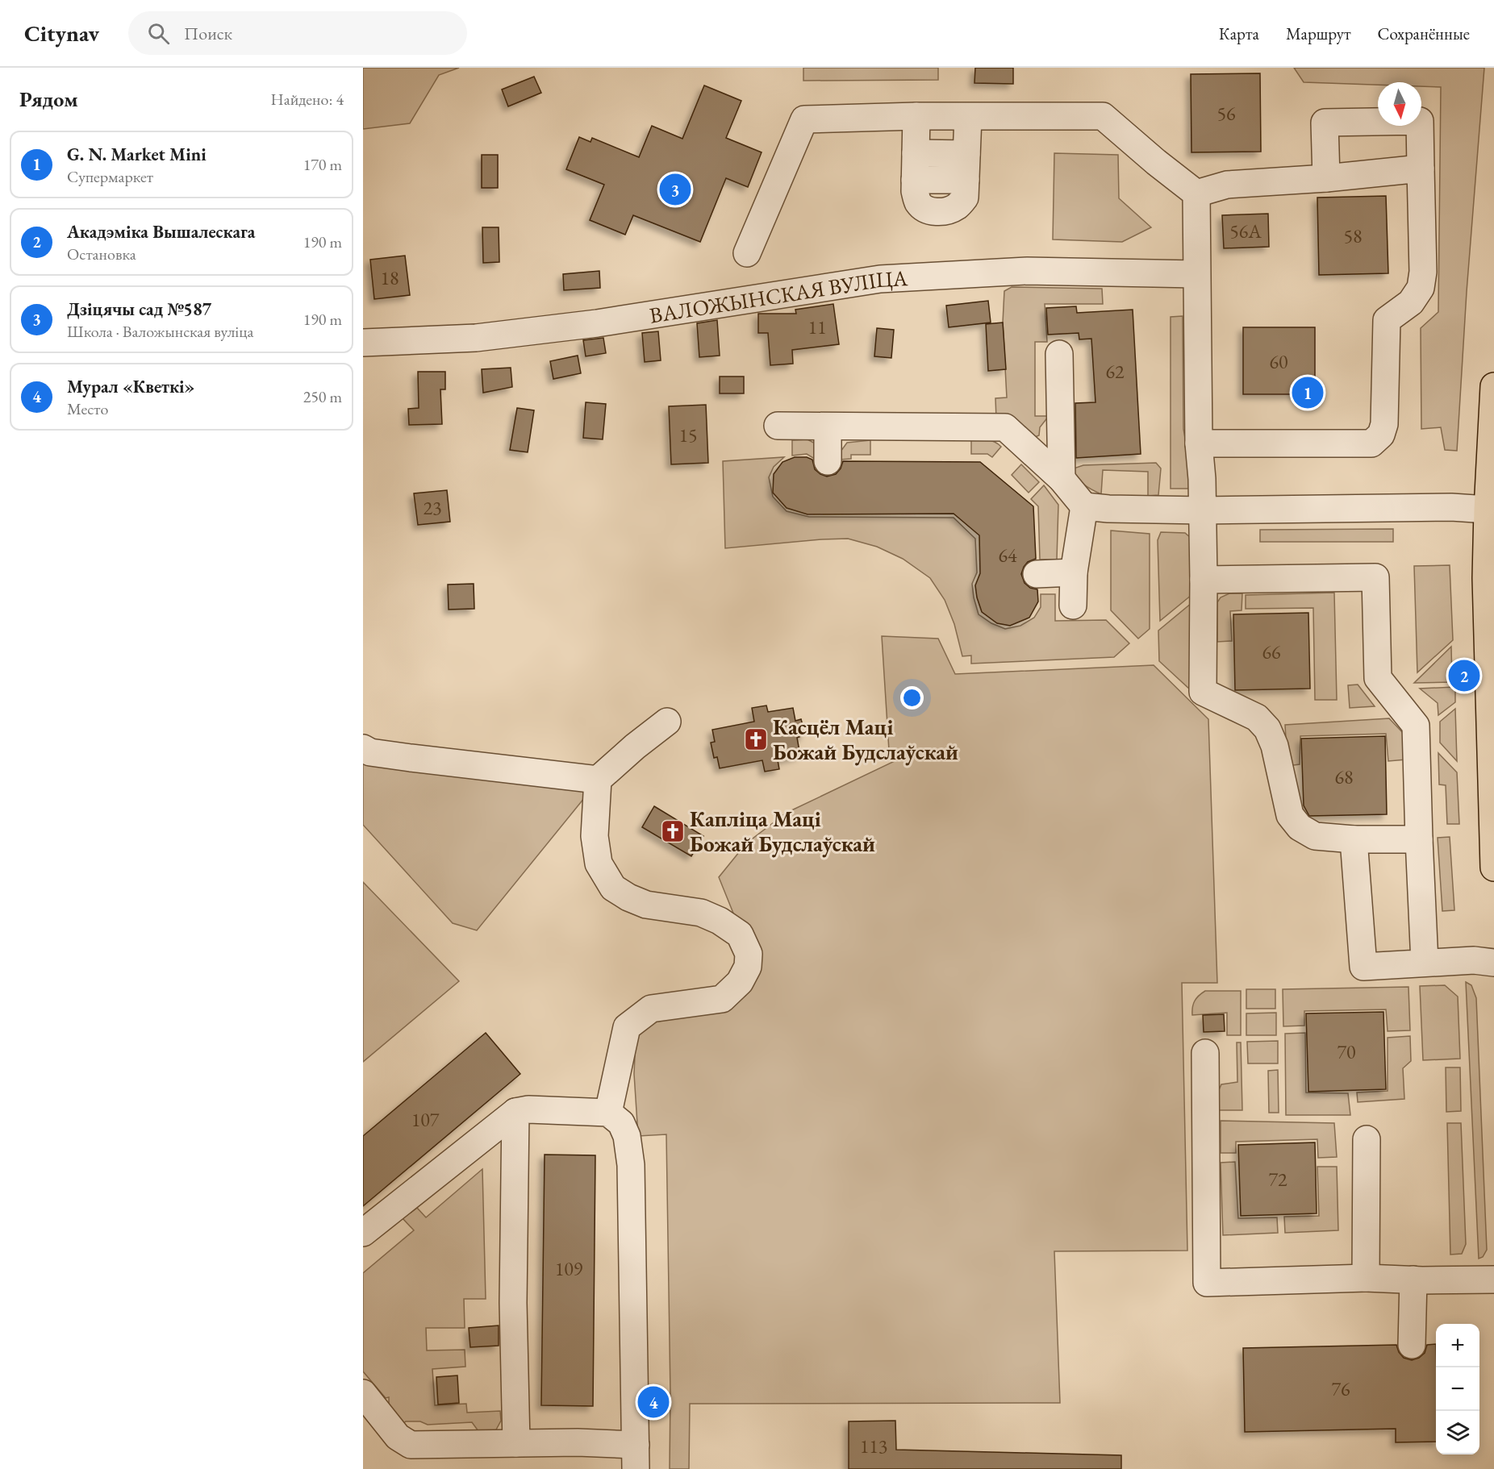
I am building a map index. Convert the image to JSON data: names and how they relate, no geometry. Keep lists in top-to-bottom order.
{
  "streets": {
    "street": ["ВАЛОЖЫНСКАЯ ВУЛІЦА"]
  },
  "places": {
    "church": ["Касцёл Маці Божай Будслаўскай", "Капліца Маці Божай Будслаўскай"]
  },
  "house_numbers": [
    "56",
    "56А",
    "58",
    "18",
    "11",
    "60",
    "62",
    "15",
    "23",
    "64",
    "66",
    "68",
    "70",
    "107",
    "72",
    "109",
    "76",
    "113"
  ],
  "north": "bottom",
  "page": {
    "header": "Citynav",
    "search": "Поиск",
    "nav": ["Карта", "Маршрут", "Сохранённые"],
    "heading": ["Рядом", "Найдено: 4"],
    "list": [
      {
        "mark": "1",
        "name": "G. N. Market Mini",
        "note": "Супермаркет",
        "value": "170 m"
      },
      {
        "mark": "2",
        "name": "Акадэміка Вышалескага",
        "note": "Остановка",
        "value": "190 m"
      },
      {
        "mark": "3",
        "name": "Дзіцячы сад №587",
        "note": "Школа · Валожынская вуліца",
        "value": "190 m"
      },
      {
        "mark": "4",
        "name": "Мурал «Кветкі»",
        "note": "Место",
        "value": "250 m"
      }
    ],
    "pins": [
      "3",
      "1",
      "2",
      "4"
    ],
    "map_buttons": ["+", "−"]
  }
}
